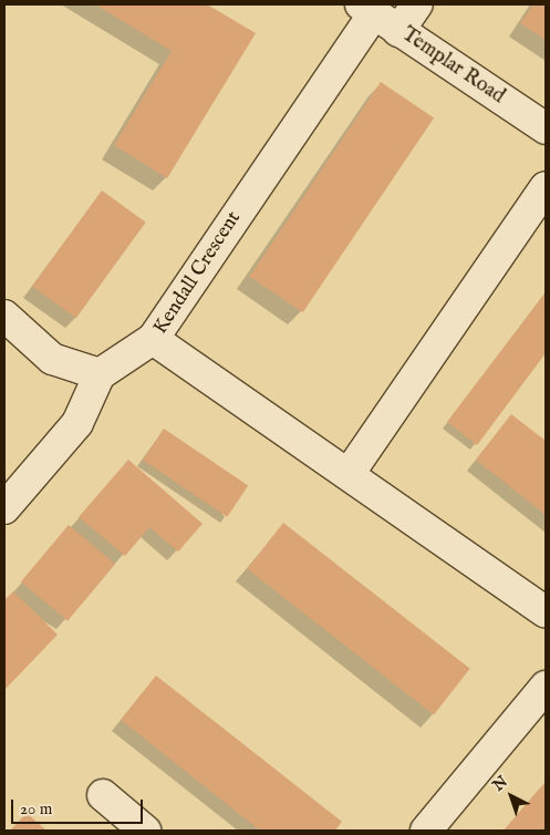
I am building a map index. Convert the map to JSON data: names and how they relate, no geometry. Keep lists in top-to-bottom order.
{
  "streets": {
    "street": ["Templar Road", "Kendall Crescent"]
  },
  "crossings": [
    ["Templar Road", "Kendall Crescent"]
  ],
  "scale_bar": "20 m",
  "north": "top left"
}
